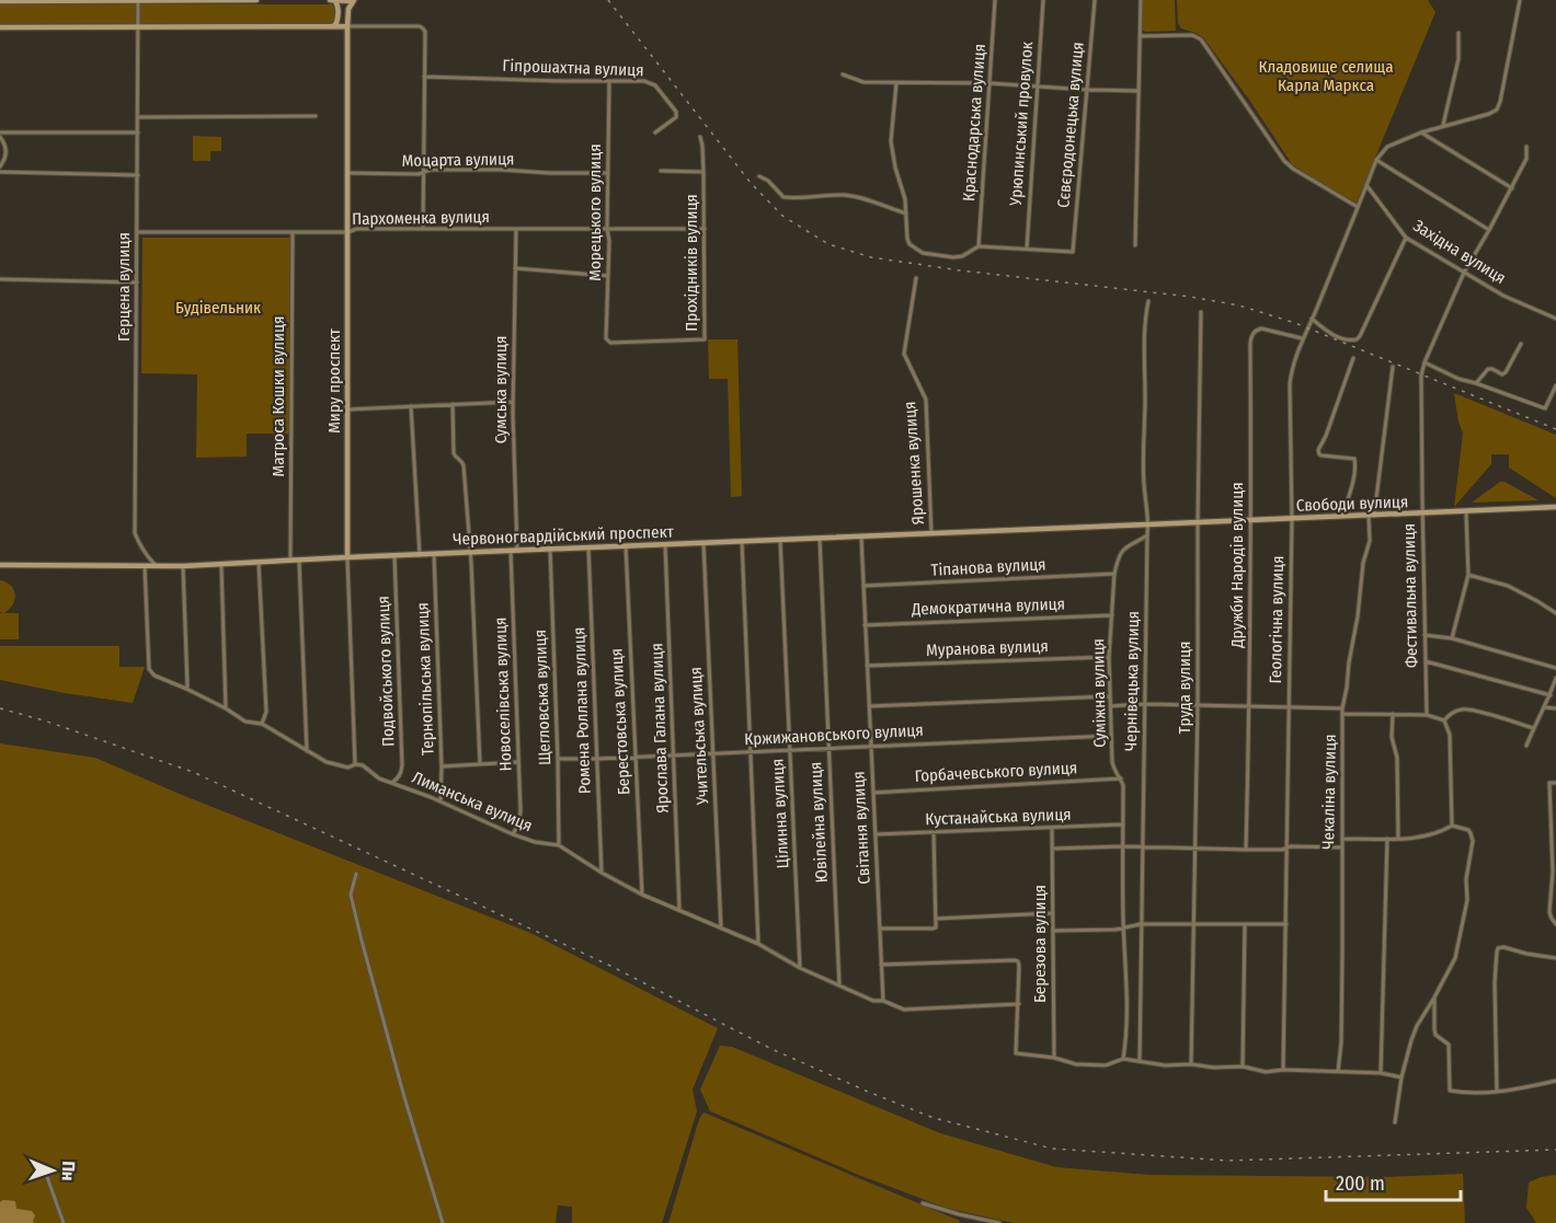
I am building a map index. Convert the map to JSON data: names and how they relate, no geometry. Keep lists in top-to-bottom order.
{
  "streets": {
    "main road": ["Миру проспект", "Свободи вулиця", "Червоногвардійський проспект"],
    "street": [
      "Гіпрошахтна вулиця",
      "Краснодарська вулиця",
      "Урюпинський провулок",
      "Сєвєродонецька вулиця",
      "Моцарта вулиця",
      "Морецького вулиця",
      "Пархоменка вулиця",
      "Західна вулиця",
      "Прохідників вулиця",
      "Герцена вулиця",
      "Сумська вулиця",
      "Матроса Кошки вулиця",
      "Ярошенка вулиця",
      "Дружби Народів вулиця",
      "Тіпанова вулиця",
      "Фестивальна вулиця",
      "Демократична вулиця",
      "Геологічна вулиця",
      "Муранова вулиця",
      "Подвойського вулиця",
      "Тернопільська вулиця",
      "Чернівецька вулиця",
      "Труда вулиця",
      "Суміжна вулиця",
      "Новоселівська вулиця",
      "Щегловська вулиця",
      "Ромена Роллана вулиця",
      "Берестовська вулиця",
      "Ярослава Галана вулиця",
      "Кржижановського вулиця",
      "Учительська вулиця",
      "Горбачевського вулиця",
      "Чекаліна вулиця",
      "Лиманська вулиця",
      "Цілинна вулиця",
      "Кустанайська вулиця",
      "Ювілейна вулиця",
      "Світання вулиця",
      "Березова вулиця"
    ]
  },
  "crossings": [
    ["Гіпрошахтна вулиця", "Морецького вулиця"],
    ["Урюпинський провулок", "Сєвєродонецька вулиця"],
    ["Моцарта вулиця", "Морецького вулиця"],
    ["Моцарта вулиця", "Миру проспект"],
    ["Морецького вулиця", "Пархоменка вулиця"],
    ["Морецького вулиця", "Прохідників вулиця"],
    ["Пархоменка вулиця", "Прохідників вулиця"],
    ["Пархоменка вулиця", "Герцена вулиця"],
    ["Пархоменка вулиця", "Миру проспект"],
    ["Пархоменка вулиця", "Сумська вулиця"],
    ["Пархоменка вулиця", "Матроса Кошки вулиця"],
    ["Західна вулиця", "Фестивальна вулиця"],
    ["Західна вулиця", "Геологічна вулиця"],
    ["Герцена вулиця", "Червоногвардійський проспект"],
    ["Миру проспект", "Червоногвардійський проспект"],
    ["Миру проспект", "Лиманська вулиця"],
    ["Сумська вулиця", "Червоногвардійський проспект"],
    ["Матроса Кошки вулиця", "Червоногвардійський проспект"],
    ["Ярошенка вулиця", "Червоногвардійський проспект"],
    ["Свободи вулиця", "Червоногвардійський проспект"],
    ["Свободи вулиця", "Дружби Народів вулиця"],
    ["Свободи вулиця", "Фестивальна вулиця"],
    ["Свободи вулиця", "Геологічна вулиця"],
    ["Свободи вулиця", "Чернівецька вулиця"],
    ["Свободи вулиця", "Труда вулиця"],
    ["Свободи вулиця", "Чекаліна вулиця"],
    ["Червоногвардійський проспект", "Подвойського вулиця"],
    ["Червоногвардійський проспект", "Тернопільська вулиця"],
    ["Червоногвардійський проспект", "Новоселівська вулиця"],
    ["Червоногвардійський проспект", "Щегловська вулиця"],
    ["Червоногвардійський проспект", "Ромена Роллана вулиця"],
    ["Червоногвардійський проспект", "Берестовська вулиця"],
    ["Червоногвардійський проспект", "Ярослава Галана вулиця"],
    ["Червоногвардійський проспект", "Учительська вулиця"],
    ["Червоногвардійський проспект", "Лиманська вулиця"],
    ["Червоногвардійський проспект", "Цілинна вулиця"],
    ["Червоногвардійський проспект", "Ювілейна вулиця"],
    ["Червоногвардійський проспект", "Світання вулиця"],
    ["Дружби Народів вулиця", "Геологічна вулиця"],
    ["Тіпанова вулиця", "Суміжна вулиця"],
    ["Тіпанова вулиця", "Світання вулиця"],
    ["Демократична вулиця", "Суміжна вулиця"],
    ["Демократична вулиця", "Світання вулиця"],
    ["Муранова вулиця", "Суміжна вулиця"],
    ["Муранова вулиця", "Світання вулиця"],
    ["Подвойського вулиця", "Лиманська вулиця"],
    ["Тернопільська вулиця", "Лиманська вулиця"],
    ["Суміжна вулиця", "Кржижановського вулиця"],
    ["Суміжна вулиця", "Горбачевського вулиця"],
    ["Суміжна вулиця", "Кустанайська вулиця"],
    ["Новоселівська вулиця", "Лиманська вулиця"],
    ["Щегловська вулиця", "Кржижановського вулиця"],
    ["Щегловська вулиця", "Лиманська вулиця"],
    ["Ромена Роллана вулиця", "Кржижановського вулиця"],
    ["Ромена Роллана вулиця", "Лиманська вулиця"],
    ["Берестовська вулиця", "Кржижановського вулиця"],
    ["Берестовська вулиця", "Лиманська вулиця"],
    ["Ярослава Галана вулиця", "Кржижановського вулиця"],
    ["Ярослава Галана вулиця", "Лиманська вулиця"],
    ["Кржижановського вулиця", "Учительська вулиця"],
    ["Кржижановського вулиця", "Цілинна вулиця"],
    ["Кржижановського вулиця", "Ювілейна вулиця"],
    ["Кржижановського вулиця", "Світання вулиця"],
    ["Учительська вулиця", "Лиманська вулиця"],
    ["Горбачевського вулиця", "Світання вулиця"],
    ["Лиманська вулиця", "Цілинна вулиця"],
    ["Лиманська вулиця", "Ювілейна вулиця"],
    ["Лиманська вулиця", "Світання вулиця"],
    ["Кустанайська вулиця", "Світання вулиця"],
    ["Кустанайська вулиця", "Березова вулиця"]
  ],
  "parks": ["Кладовище селища Карла Маркса", "Будівельник"],
  "scale_bar": "200 m",
  "north": "right"
}
